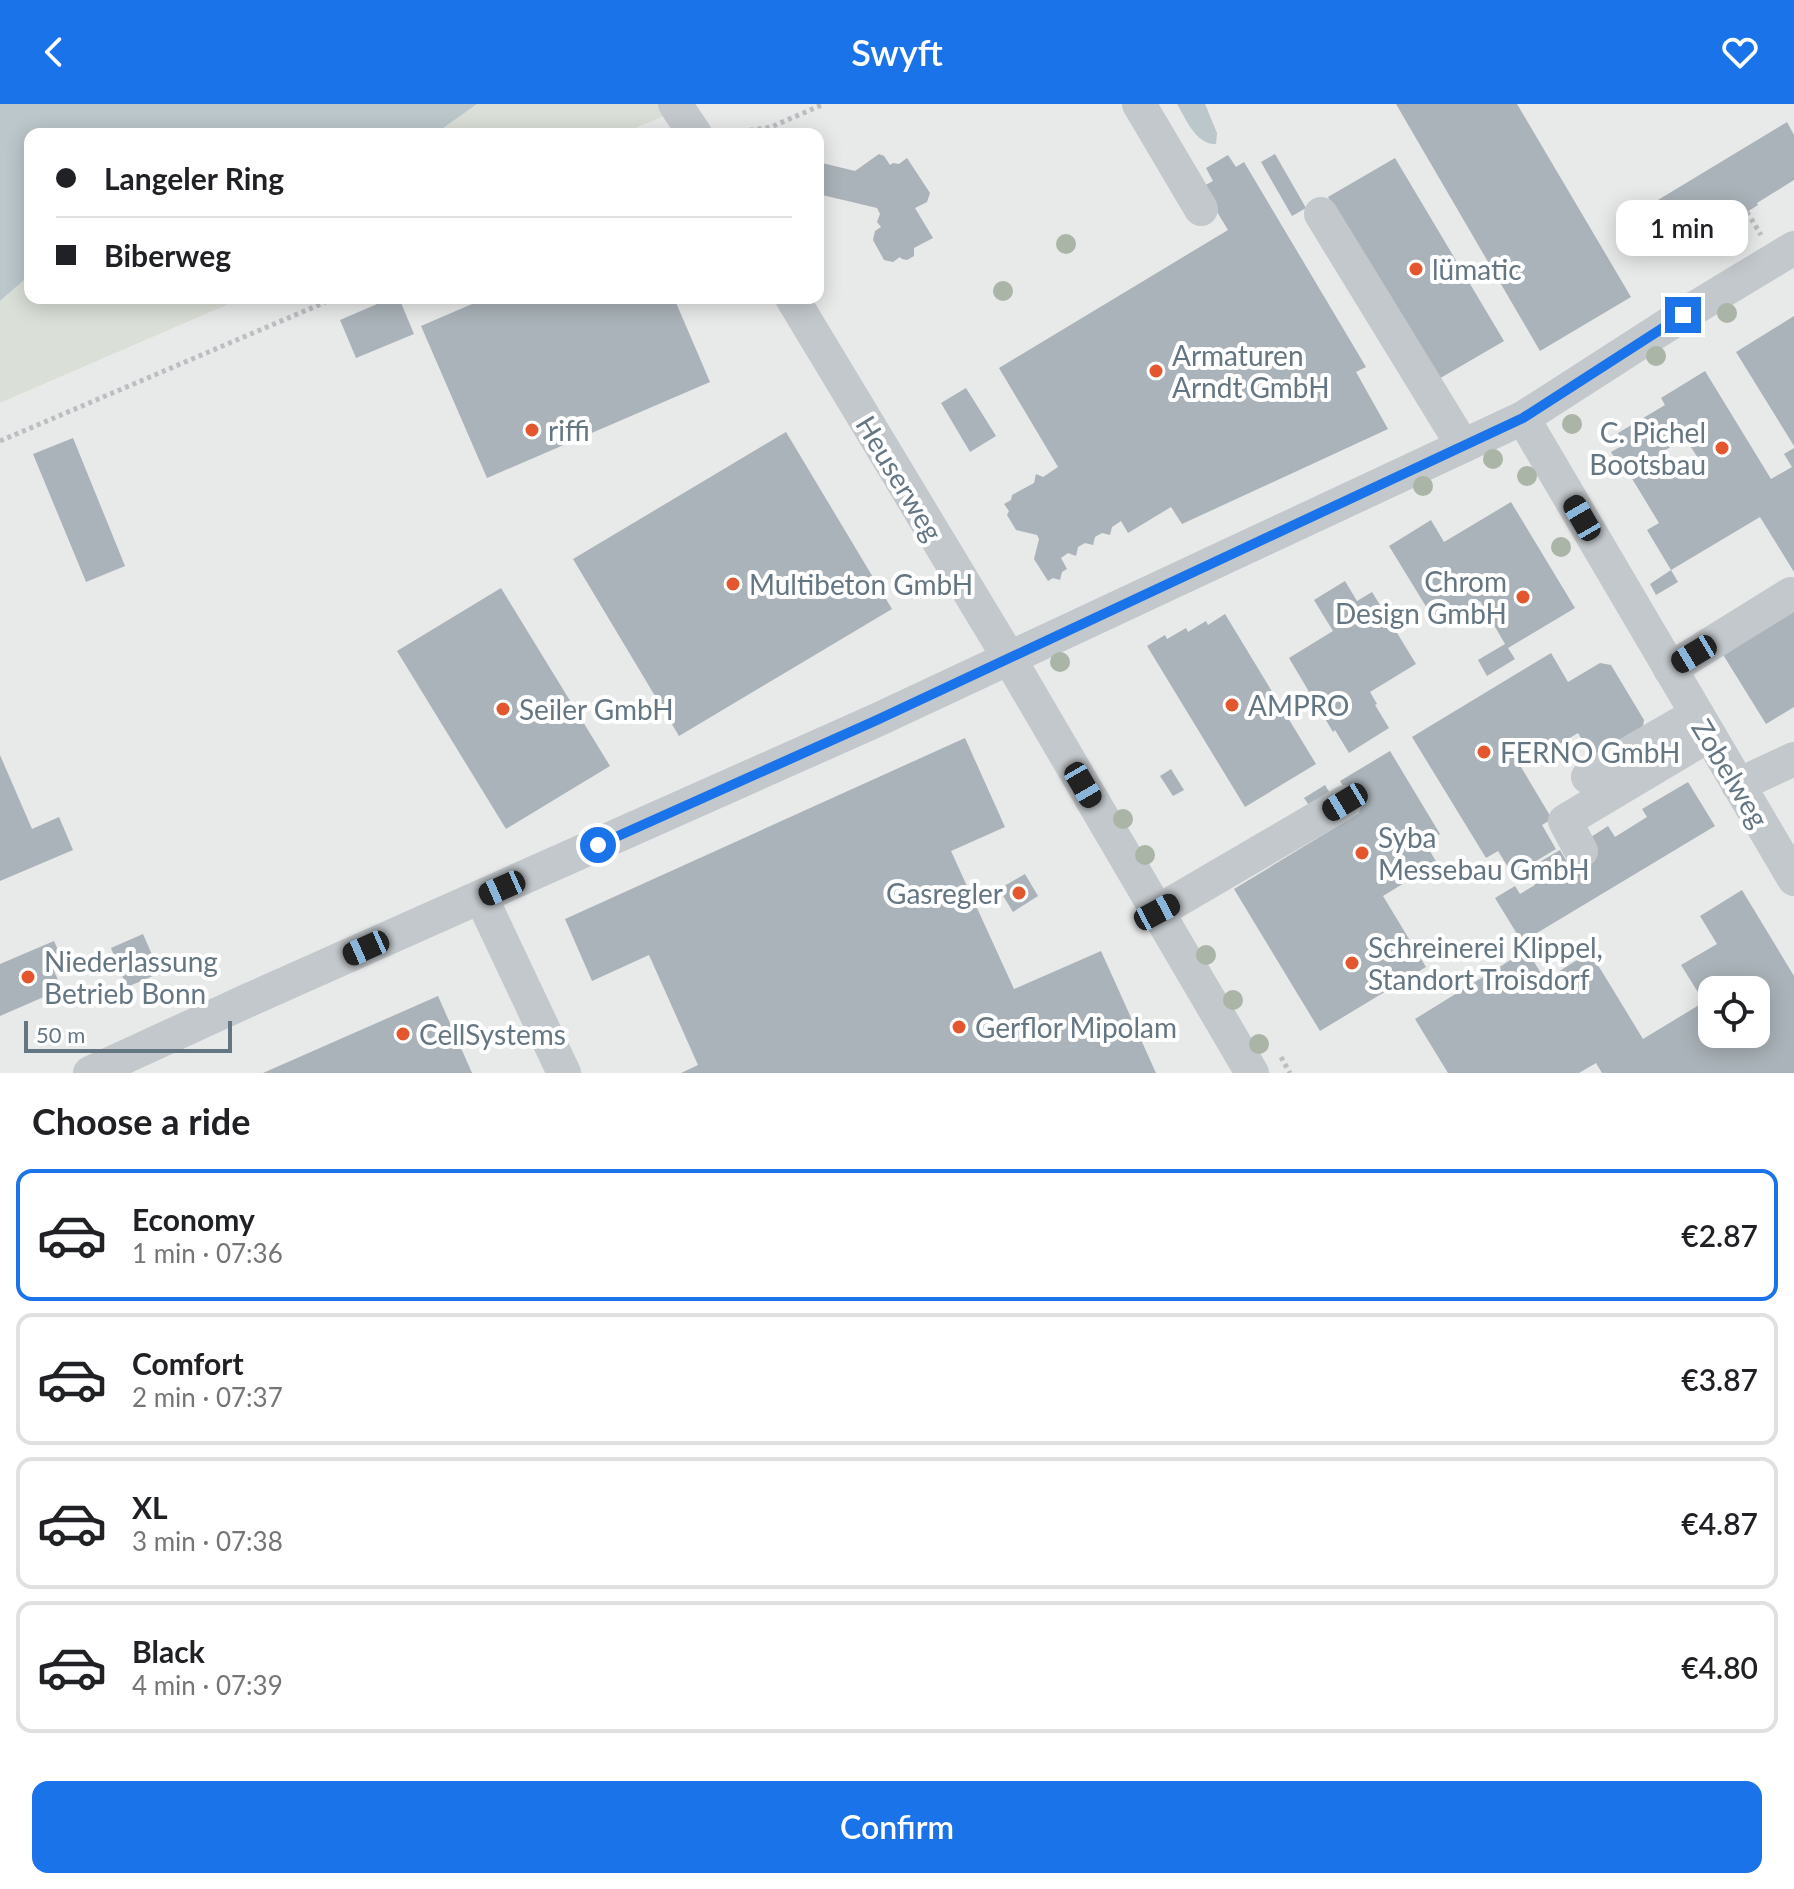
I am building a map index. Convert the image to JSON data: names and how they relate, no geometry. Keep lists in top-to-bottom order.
{
  "streets": {
    "street": ["Heuserweg", "Zobelweg"]
  },
  "places": [
    "lümatic",
    "Armaturen Arndt GmbH",
    "riffi",
    "C. Pichel Bootsbau",
    "Multibeton GmbH",
    "Chrom Design GmbH",
    "AMPRO",
    "Seiler GmbH",
    "FERNO GmbH",
    "Syba Messebau GmbH",
    "Gasregler",
    "Schreinerei Klippel, Standort Troisdorf",
    "Niederlassung Betrieb Bonn",
    "Gerflor Mipolam",
    "CellSystems"
  ],
  "scale_bar": "50 m",
  "page": {
    "header": "Swyft",
    "banner": ["Langeler Ring", "Biberweg"],
    "bubble": "1 min",
    "scale": "50 m",
    "heading": "Choose a ride",
    "list": [
      {
        "name": "Economy",
        "note": "1 min · 07:36",
        "value": "€2.87"
      },
      {
        "name": "Comfort",
        "note": "2 min · 07:37",
        "value": "€3.87"
      },
      {
        "name": "XL",
        "note": "3 min · 07:38",
        "value": "€4.87"
      },
      {
        "name": "Black",
        "note": "4 min · 07:39",
        "value": "€4.80"
      }
    ],
    "buttons": "Confirm"
  }
}
